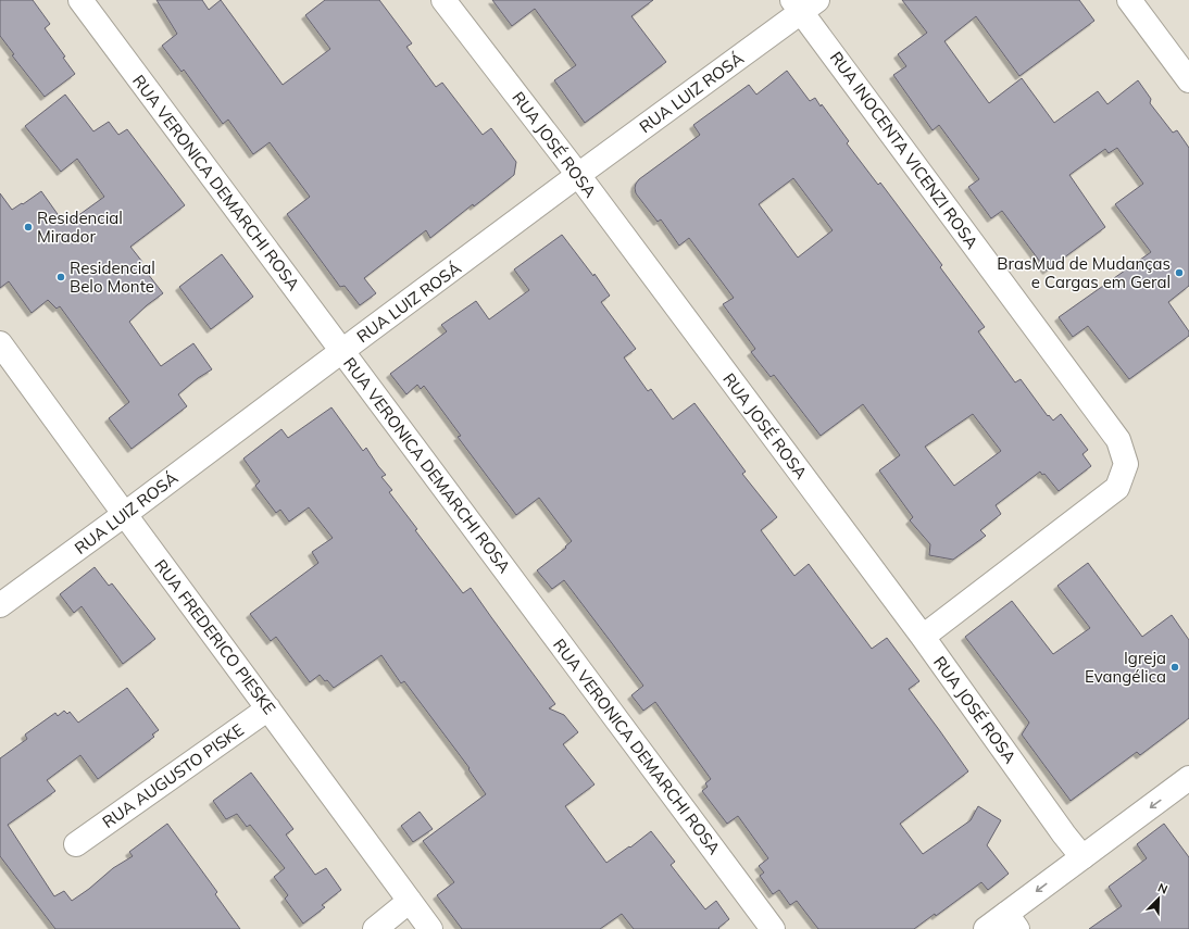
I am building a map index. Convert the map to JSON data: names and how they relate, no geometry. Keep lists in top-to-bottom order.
{
  "streets": {
    "street": [
      "RUA LUIZ ROSÁ",
      "RUA JOSÉ ROSA",
      "RUA INOCENTA VICENZI ROSA",
      "RUA VERONICA DEMARCHI ROSA",
      "RUA FREDERICO PIESKE",
      "RUA AUGUSTO PISKE"
    ]
  },
  "crossings": [
    ["RUA LUIZ ROSÁ", "RUA JOSÉ ROSA"],
    ["RUA LUIZ ROSÁ", "RUA INOCENTA VICENZI ROSA"],
    ["RUA LUIZ ROSÁ", "RUA VERONICA DEMARCHI ROSA"],
    ["RUA LUIZ ROSÁ", "RUA FREDERICO PIESKE"],
    ["RUA JOSÉ ROSA", "RUA INOCENTA VICENZI ROSA"],
    ["RUA FREDERICO PIESKE", "RUA AUGUSTO PISKE"]
  ],
  "places": [
    "Residencial Mirador",
    "BrasMud de Mudanças e Cargas em Geral",
    "Residencial Belo Monte",
    "Igreja Evangélica"
  ],
  "north": "top right"
}
